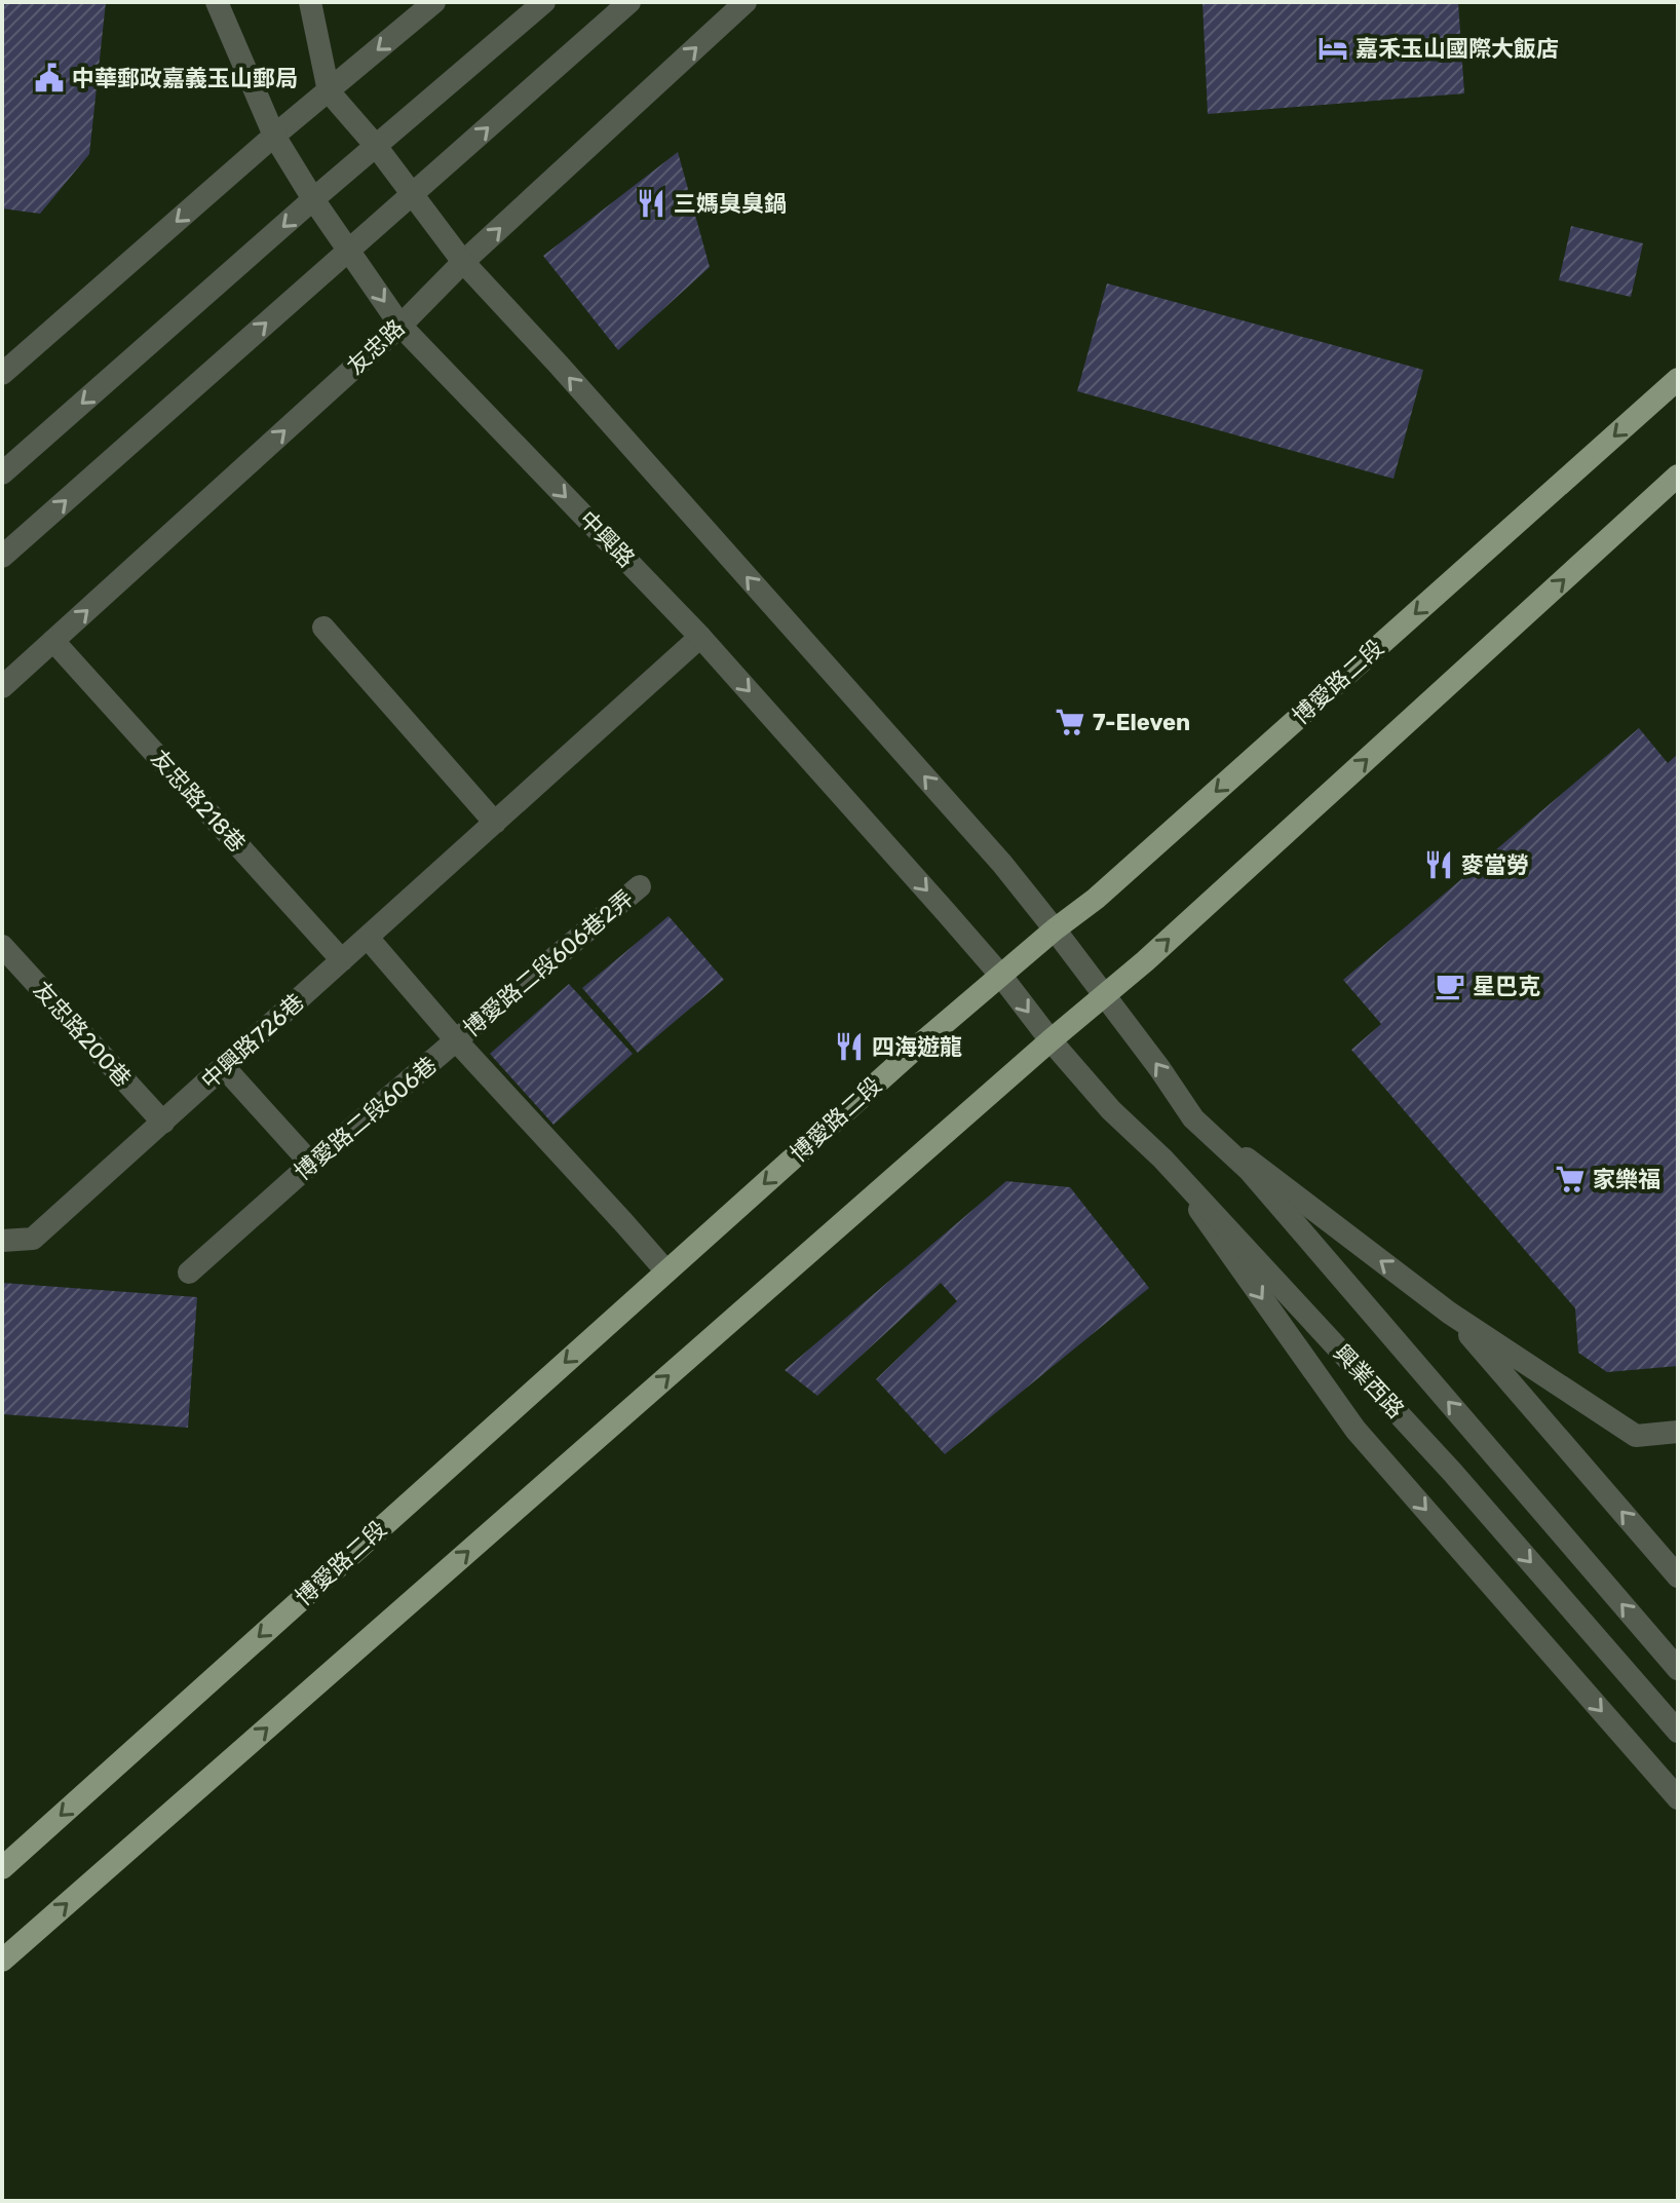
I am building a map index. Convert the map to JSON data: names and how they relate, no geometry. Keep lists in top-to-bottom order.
{
  "streets": {
    "main road": ["博愛路二段"],
    "street": [
      "友忠路",
      "中興路",
      "友忠路218巷",
      "博愛路二段606巷2弄",
      "友忠路200巷",
      "中興路726巷",
      "博愛路二段606巷",
      "興業西路"
    ]
  },
  "crossings": [
    ["友忠路", "中興路"],
    ["友忠路", "友忠路218巷"],
    ["中興路", "博愛路二段"],
    ["中興路", "中興路726巷"],
    ["中興路", "興業西路"],
    ["博愛路二段", "博愛路二段606巷"],
    ["友忠路218巷", "中興路726巷"],
    ["博愛路二段606巷2弄", "博愛路二段606巷"],
    ["友忠路200巷", "中興路726巷"]
  ],
  "places": {
    "hotel": ["嘉禾玉山國際大飯店"],
    "public building": ["中華郵政嘉義玉山郵局"],
    "restaurant": ["三媽臭臭鍋", "麥當勞", "四海遊龍"],
    "supermarket": ["7-Eleven", "家樂福"],
    "cafe": ["星巴克"]
  }
}
